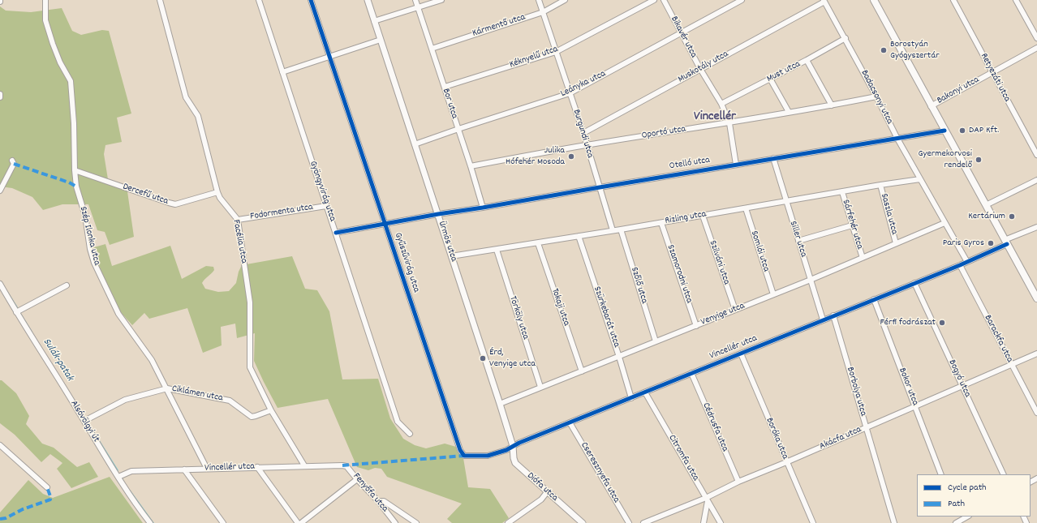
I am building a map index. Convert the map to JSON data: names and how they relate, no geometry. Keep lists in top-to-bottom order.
{
  "streets": {
    "street": [
      "Kármentő utca",
      "Bikavér utca",
      "Kéknyelű utca",
      "Muskotály utca",
      "Must utca",
      "Retyezáti utca",
      "Leányka utca",
      "Bakonyi utca",
      "Badacsonyi utca",
      "Bor utca",
      "Oportó utca",
      "Burgundi utca",
      "Otelló utca",
      "Gyöngyvirág utca",
      "Dercefű utca",
      "Fodormenta utca",
      "Saszla utca",
      "Rizling utca",
      "Sárfehér utca",
      "Szép Ilonka utca",
      "Siller utca",
      "Facélia utca",
      "Ürmös utca",
      "Somlói utca",
      "Gyűszűvirág utca",
      "Szilváni utca",
      "Szamorodni utca",
      "Szőlő utca",
      "Tokaji utca",
      "Venyige utca",
      "Szürkebarát utca",
      "Törköly utca",
      "Barackfa utca",
      "Vincellér utca",
      "Bogyó utca",
      "Bokor utca",
      "Borbolya utca",
      "Ciklámen utca",
      "Alsóvölgyi út",
      "Cédrusfa utca",
      "Boróka utca",
      "Akácfa utca",
      "Citromfa utca",
      "Cseresznyefa utca",
      "Diófa utca",
      "Fenyőfa utca"
    ]
  },
  "crossings": [
    ["Kármentő utca", "Bor utca"],
    ["Kármentő utca", "Burgundi utca"],
    ["Bikavér utca", "Muskotály utca"],
    ["Bikavér utca", "Must utca"],
    ["Bikavér utca", "Leányka utca"],
    ["Bikavér utca", "Oportó utca"],
    ["Bikavér utca", "Otelló utca"],
    ["Kéknyelű utca", "Bor utca"],
    ["Kéknyelű utca", "Burgundi utca"],
    ["Muskotály utca", "Badacsonyi utca"],
    ["Muskotály utca", "Burgundi utca"],
    ["Must utca", "Badacsonyi utca"],
    ["Retyezáti utca", "Bakonyi utca"],
    ["Leányka utca", "Bor utca"],
    ["Leányka utca", "Burgundi utca"],
    ["Leányka utca", "Ürmös utca"],
    ["Badacsonyi utca", "Oportó utca"],
    ["Badacsonyi utca", "Otelló utca"],
    ["Badacsonyi utca", "Rizling utca"],
    ["Badacsonyi utca", "Venyige utca"],
    ["Badacsonyi utca", "Vincellér utca"],
    ["Bor utca", "Oportó utca"],
    ["Bor utca", "Otelló utca"],
    ["Oportó utca", "Burgundi utca"],
    ["Burgundi utca", "Otelló utca"],
    ["Burgundi utca", "Rizling utca"],
    ["Otelló utca", "Gyöngyvirág utca"],
    ["Otelló utca", "Siller utca"],
    ["Otelló utca", "Ürmös utca"],
    ["Otelló utca", "Gyűszűvirág utca"],
    ["Gyöngyvirág utca", "Fodormenta utca"],
    ["Dercefű utca", "Szép Ilonka utca"],
    ["Dercefű utca", "Facélia utca"],
    ["Fodormenta utca", "Facélia utca"],
    ["Saszla utca", "Rizling utca"],
    ["Saszla utca", "Venyige utca"],
    ["Rizling utca", "Sárfehér utca"],
    ["Rizling utca", "Siller utca"],
    ["Rizling utca", "Ürmös utca"],
    ["Rizling utca", "Somlói utca"],
    ["Rizling utca", "Szilváni utca"],
    ["Rizling utca", "Szamorodni utca"],
    ["Rizling utca", "Szőlő utca"],
    ["Rizling utca", "Tokaji utca"],
    ["Rizling utca", "Szürkebarát utca"],
    ["Rizling utca", "Törköly utca"],
    ["Sárfehér utca", "Venyige utca"],
    ["Szép Ilonka utca", "Vincellér utca"],
    ["Szép Ilonka utca", "Ciklámen utca"],
    ["Siller utca", "Venyige utca"],
    ["Siller utca", "Vincellér utca"],
    ["Facélia utca", "Vincellér utca"],
    ["Facélia utca", "Ciklámen utca"],
    ["Ürmös utca", "Venyige utca"],
    ["Ürmös utca", "Vincellér utca"],
    ["Ürmös utca", "Diófa utca"],
    ["Somlói utca", "Venyige utca"],
    ["Gyűszűvirág utca", "Vincellér utca"],
    ["Szilváni utca", "Venyige utca"],
    ["Szamorodni utca", "Venyige utca"],
    ["Szőlő utca", "Venyige utca"],
    ["Tokaji utca", "Venyige utca"],
    ["Venyige utca", "Szürkebarát utca"],
    ["Venyige utca", "Törköly utca"],
    ["Szürkebarát utca", "Vincellér utca"],
    ["Barackfa utca", "Vincellér utca"],
    ["Barackfa utca", "Akácfa utca"],
    ["Vincellér utca", "Bogyó utca"],
    ["Vincellér utca", "Bokor utca"],
    ["Vincellér utca", "Borbolya utca"],
    ["Vincellér utca", "Alsóvölgyi út"],
    ["Vincellér utca", "Cédrusfa utca"],
    ["Vincellér utca", "Boróka utca"],
    ["Vincellér utca", "Citromfa utca"],
    ["Vincellér utca", "Cseresznyefa utca"],
    ["Vincellér utca", "Diófa utca"],
    ["Vincellér utca", "Fenyőfa utca"],
    ["Bogyó utca", "Akácfa utca"],
    ["Bokor utca", "Akácfa utca"],
    ["Borbolya utca", "Akácfa utca"],
    ["Ciklámen utca", "Alsóvölgyi út"],
    ["Cédrusfa utca", "Akácfa utca"],
    ["Boróka utca", "Akácfa utca"],
    ["Akácfa utca", "Citromfa utca"]
  ],
  "districts": ["Vincellér"],
  "water": ["Sulák-patak"],
  "places": [
    "Borostyán Gyógyszertár",
    "DAP Kft.",
    "Julika Hófehér Mosoda",
    "Gyermekorvosi rendelő",
    "Kertárium",
    "Paris Gyros",
    "Férfi fodrászat",
    "Érd, Venyige utca"
  ],
  "legend": ["Cycle path", "Path"]
}
